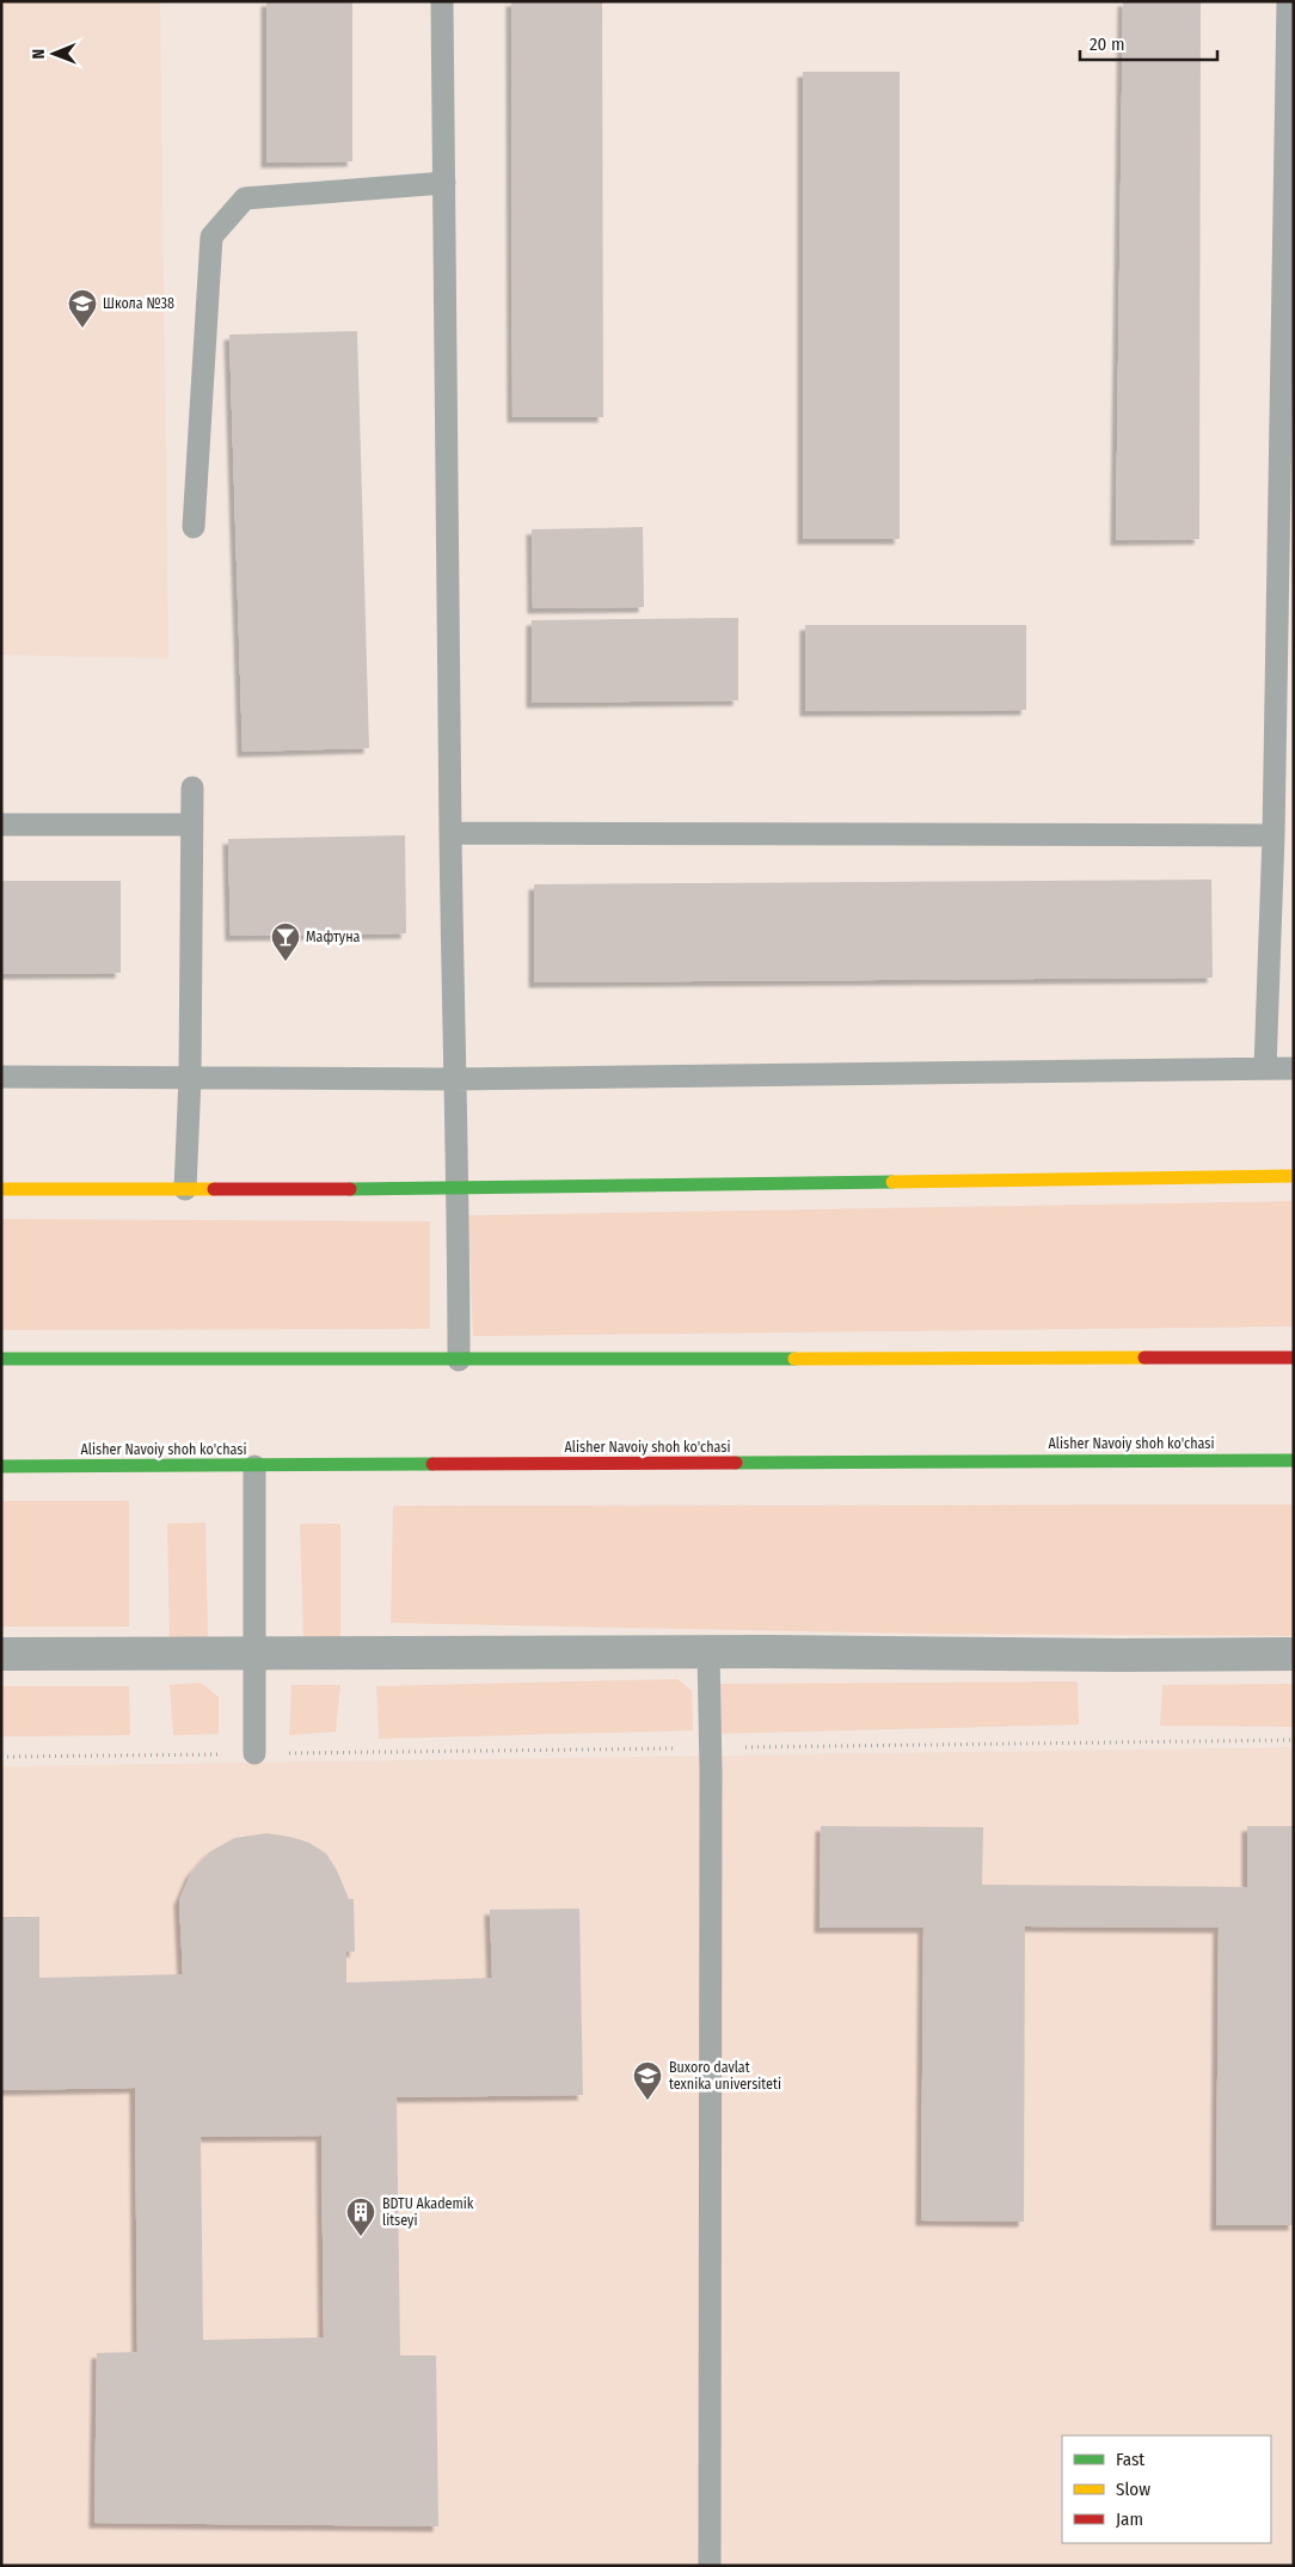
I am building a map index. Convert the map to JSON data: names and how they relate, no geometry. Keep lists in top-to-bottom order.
{
  "streets": {
    "main road": ["Alisher Navoiy shoh ko'chasi"]
  },
  "places": {
    "school or university": ["Школа №38", "Buxoro davlat texnika universiteti"],
    "bar": ["Мафтуна"],
    "building": ["BDTU Akademik litseyi"]
  },
  "legend": ["Fast", "Slow", "Jam"],
  "scale_bar": "20 m",
  "north": "left"
}
